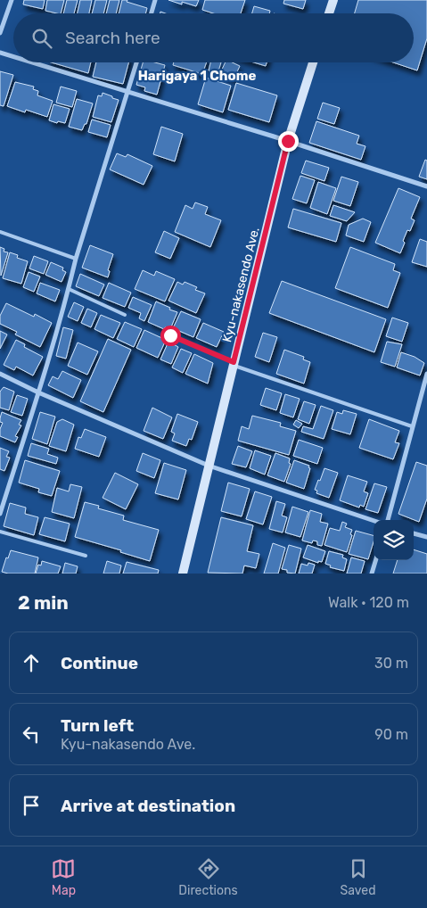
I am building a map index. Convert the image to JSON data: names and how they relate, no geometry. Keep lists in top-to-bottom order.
{
  "streets": {
    "main road": ["Kyu-nakasendo Ave."]
  },
  "districts": ["Harigaya 1 Chome"],
  "page": {
    "search": "Search here",
    "heading": ["2 min", "Walk · 120 m"],
    "list": [
      ["Continue", "30 m"],
      ["Turn left", "Kyu-nakasendo Ave.", "90 m"],
      "Arrive at destination"
    ],
    "nav": ["Map", "Directions", "Saved"]
  }
}
